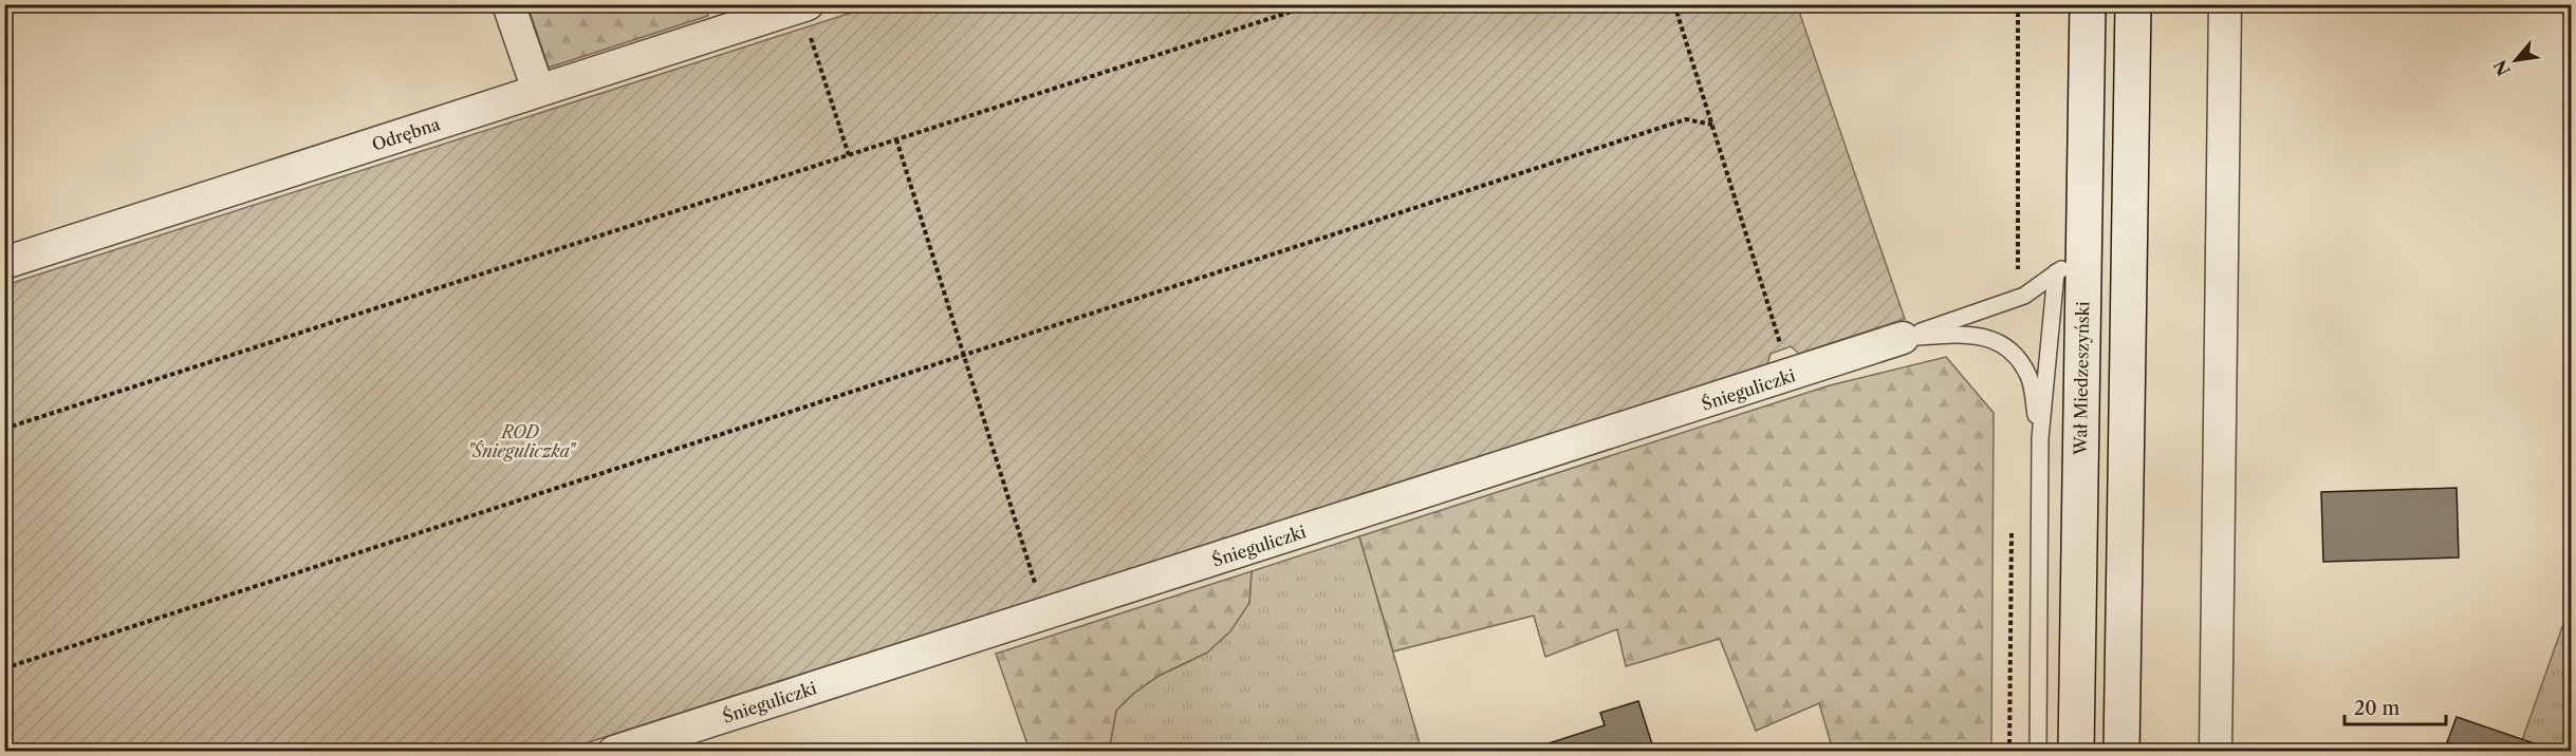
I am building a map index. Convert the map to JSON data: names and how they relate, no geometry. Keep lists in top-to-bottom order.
{
  "streets": {
    "main road": ["Wał Miedzeszyński"],
    "street": ["Odrębna", "Śnieguliczki"]
  },
  "parks": ["ROD \"Śnieguliczka\""],
  "scale_bar": "20 m",
  "north": "bottom left"
}
